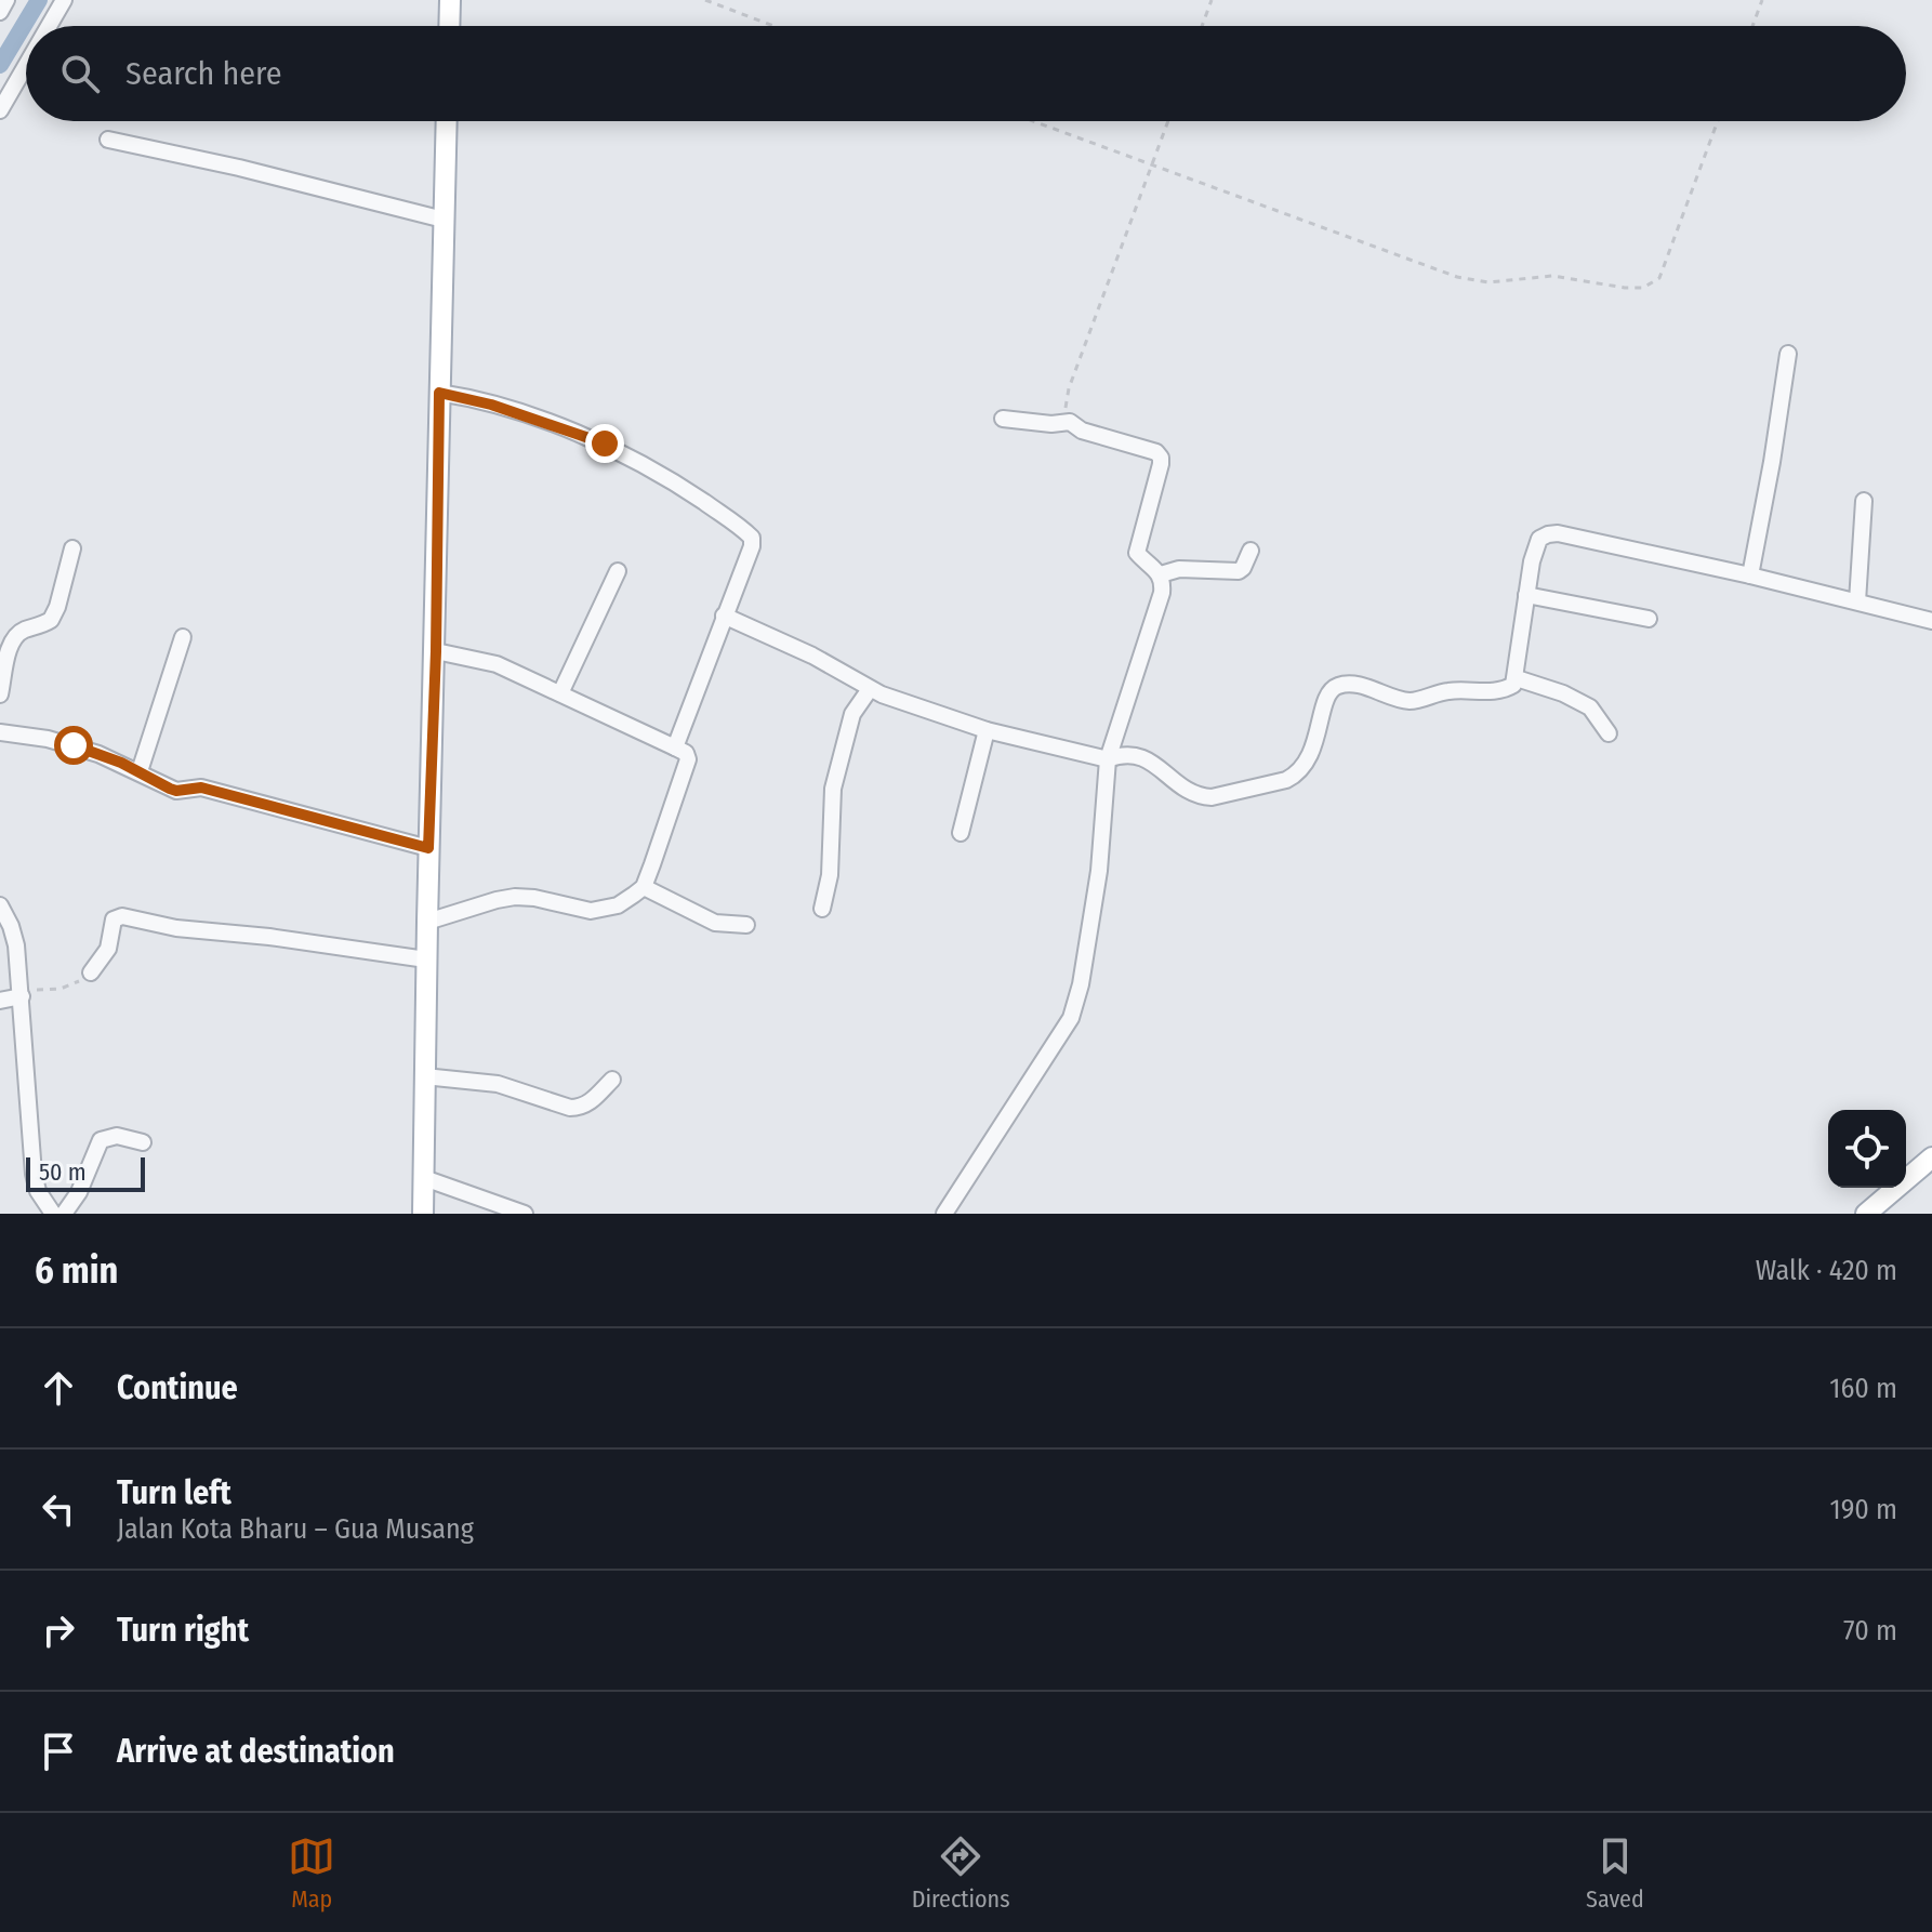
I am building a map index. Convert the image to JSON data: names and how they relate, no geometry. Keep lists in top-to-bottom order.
{
  "scale_bar": "50 m",
  "page": {
    "search": "Search here",
    "scale": "50 m",
    "heading": ["6 min", "Walk · 420 m"],
    "list": [
      ["Continue", "160 m"],
      ["Turn left", "Jalan Kota Bharu – Gua Musang", "190 m"],
      ["Turn right", "70 m"],
      "Arrive at destination"
    ],
    "nav": ["Map", "Directions", "Saved"]
  }
}
